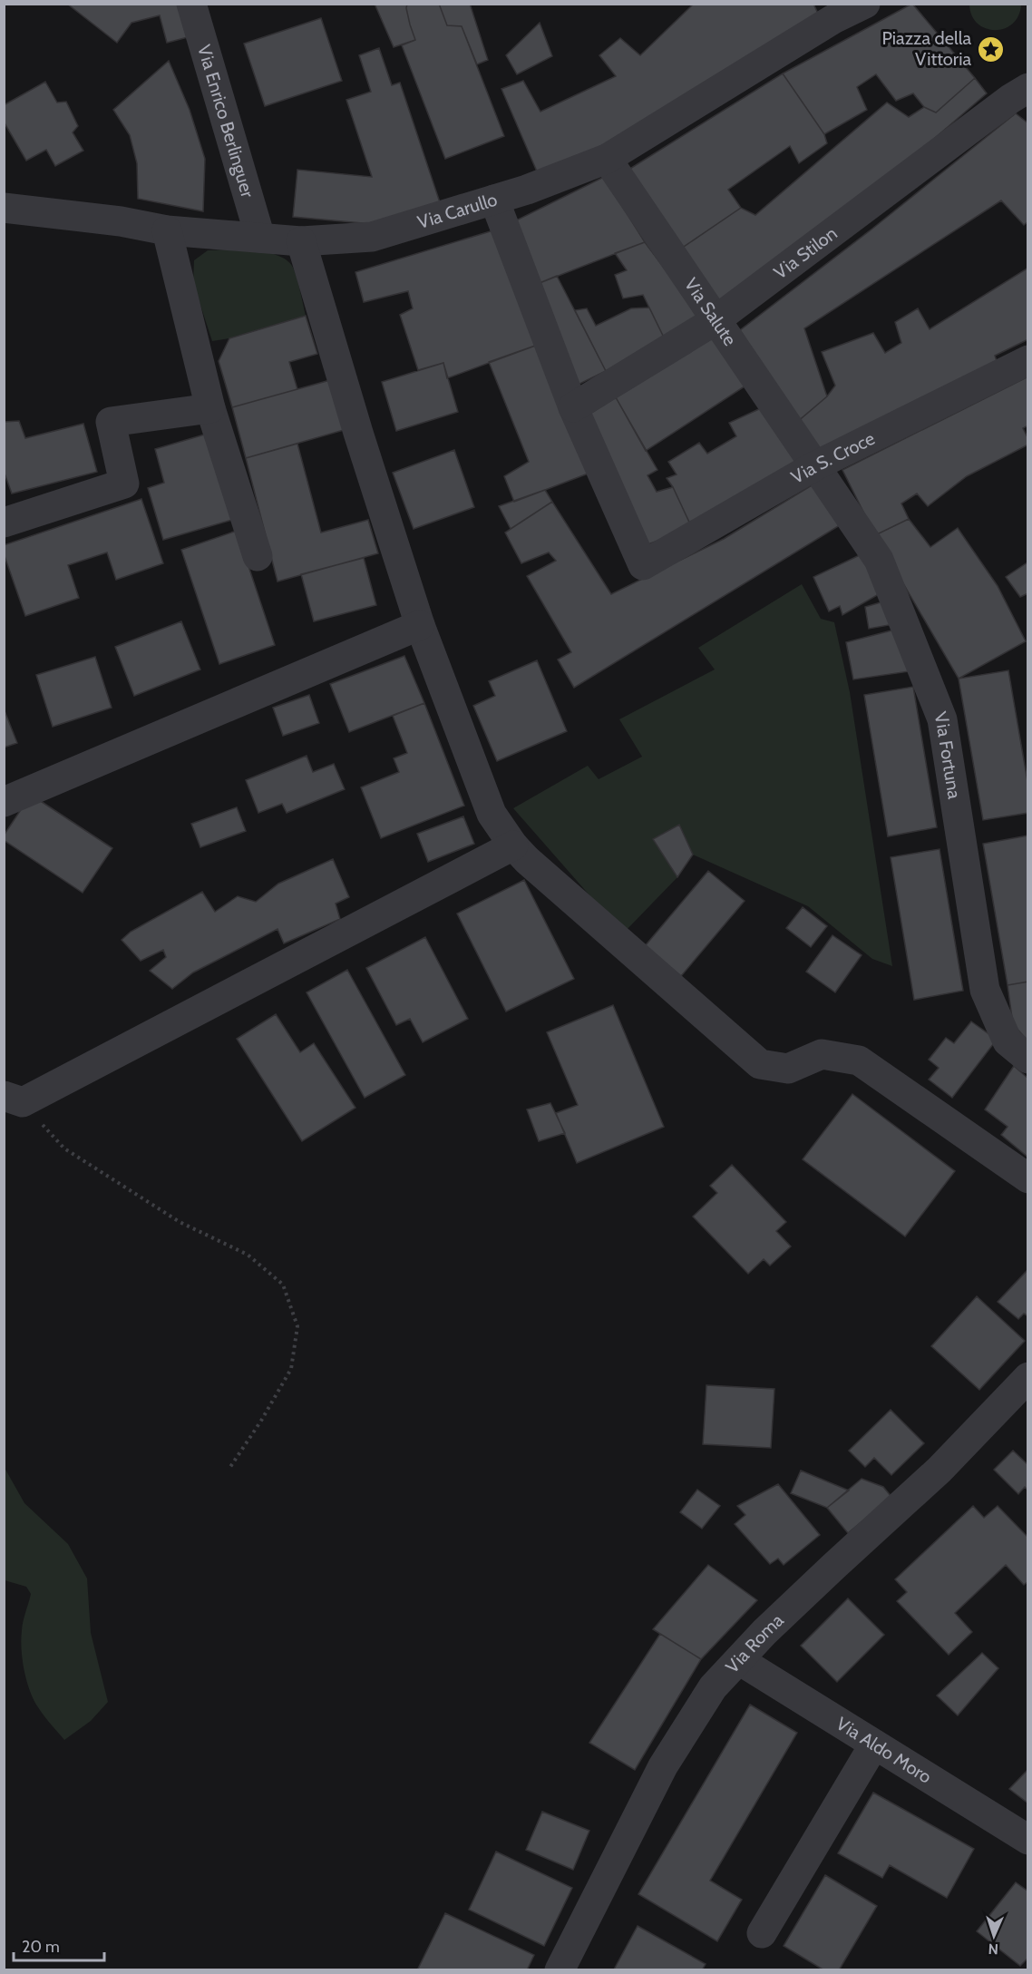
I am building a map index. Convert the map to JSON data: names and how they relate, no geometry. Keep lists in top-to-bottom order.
{
  "streets": {
    "street": [
      "Via Enrico Berlinguer",
      "Via Carullo",
      "Via Stilon",
      "Via Salute",
      "Via S. Croce",
      "Via Fortuna",
      "Via Roma",
      "Via Aldo Moro"
    ]
  },
  "crossings": [
    ["Via Enrico Berlinguer", "Via Carullo"],
    ["Via Carullo", "Via Salute"],
    ["Via Stilon", "Via Salute"],
    ["Via Stilon", "Via S. Croce"],
    ["Via Salute", "Via S. Croce"],
    ["Via Salute", "Via Fortuna"],
    ["Via S. Croce", "Via Fortuna"],
    ["Via Roma", "Via Aldo Moro"]
  ],
  "places": {
    "place": ["Piazza della Vittoria"]
  },
  "scale_bar": "20 m",
  "north": "bottom"
}
